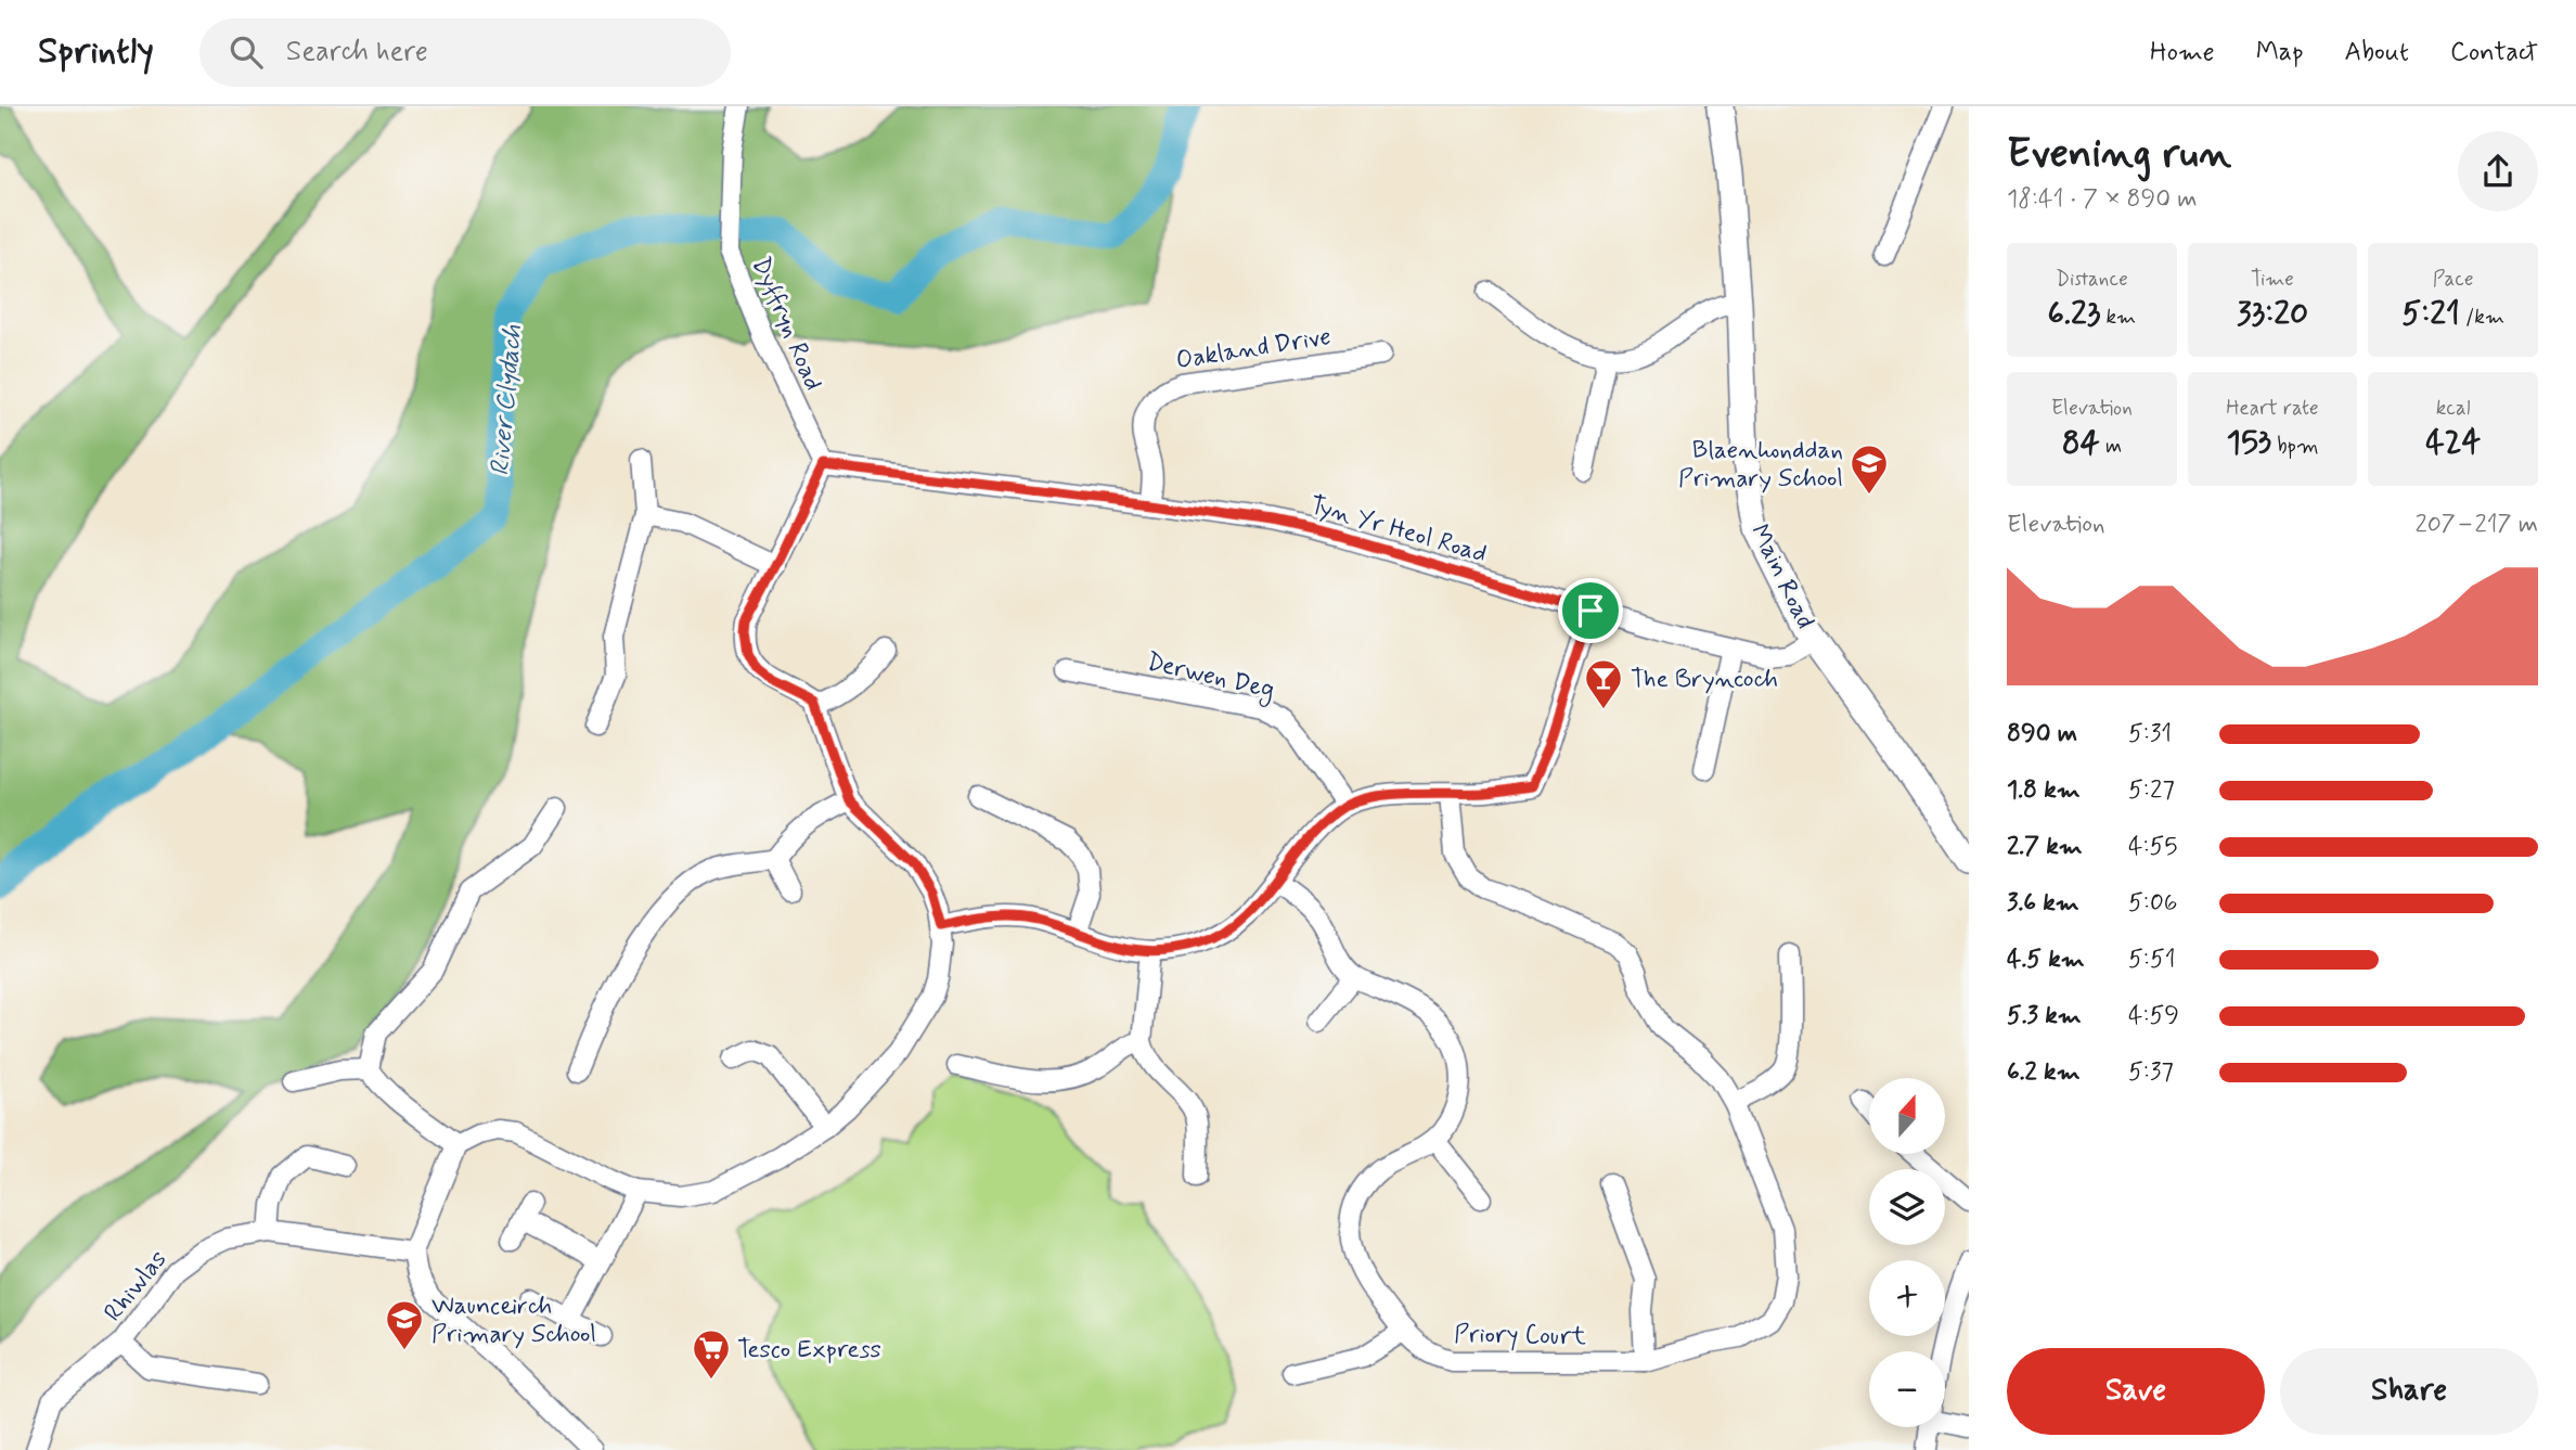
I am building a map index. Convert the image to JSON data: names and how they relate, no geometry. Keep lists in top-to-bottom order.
{
  "streets": {
    "street": [
      "Dyffryn Road",
      "Oakland Drive",
      "Tyn Yr Heol Road",
      "Main Road",
      "Derwen Deg",
      "Rhiwlas",
      "Priory Court"
    ]
  },
  "crossings": [
    ["Dyffryn Road", "Tyn Yr Heol Road"],
    ["Oakland Drive", "Tyn Yr Heol Road"],
    ["Tyn Yr Heol Road", "Main Road"]
  ],
  "water": ["River Clydach"],
  "places": {
    "school or university": ["Blaenhonddan Primary School", "Waunceirch Primary School"],
    "bar": ["The Bryncoch"],
    "supermarket": ["Tesco Express"]
  },
  "north": "top",
  "page": {
    "header": "Sprintly",
    "search": "Search here",
    "nav": [
      "Home",
      "Map",
      "About",
      "Contact"
    ],
    "heading": ["Evening run", "18:41 · 7 × 890 m"],
    "stats": [
      ["Distance", "6.23 km"],
      ["Time", "33:20"],
      ["Pace", "5:21 /km"],
      ["Elevation", "84 m"],
      ["Heart rate", "153 bpm"],
      ["kcal", "424"]
    ],
    "chart": ["Elevation", "207–217 m"],
    "list": [
      {
        "name": "890 m",
        "note": "5:31"
      },
      {
        "name": "1.8 km",
        "note": "5:27"
      },
      {
        "name": "2.7 km",
        "note": "4:55"
      },
      {
        "name": "3.6 km",
        "note": "5:06"
      },
      {
        "name": "4.5 km",
        "note": "5:51"
      },
      {
        "name": "5.3 km",
        "note": "4:59"
      },
      {
        "name": "6.2 km",
        "note": "5:37"
      }
    ],
    "map_buttons": ["+", "−"],
    "buttons": ["Save", "Share"]
  }
}
